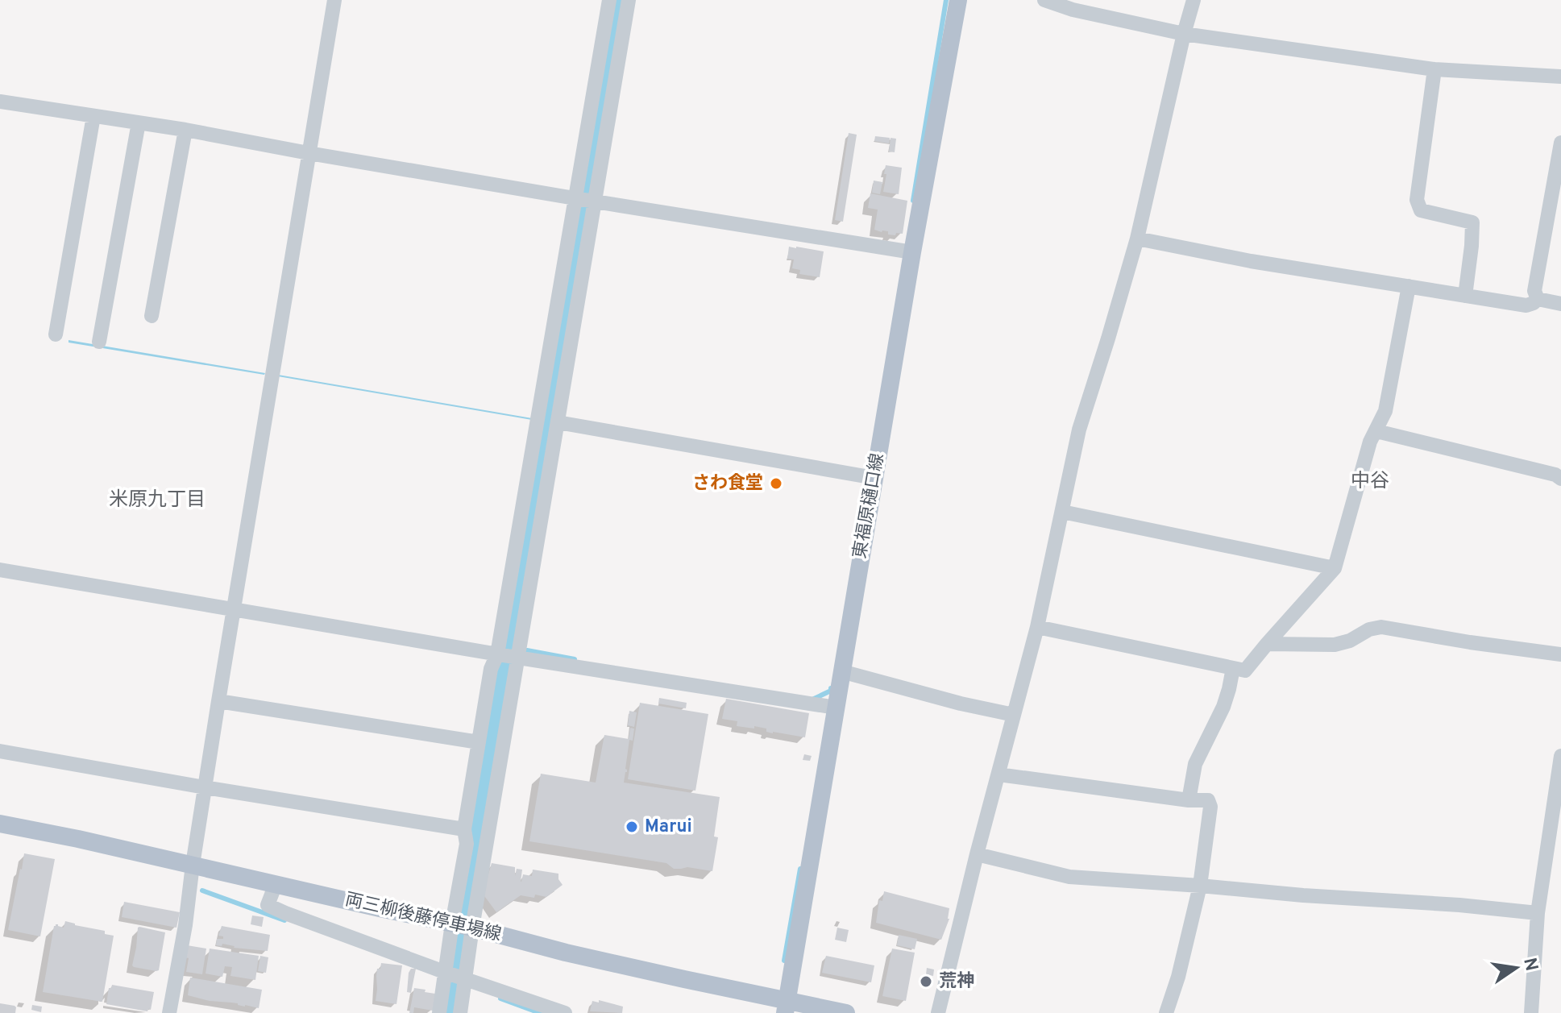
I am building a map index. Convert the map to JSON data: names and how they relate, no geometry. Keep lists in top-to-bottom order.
{
  "streets": {
    "main road": ["東福原樋口線", "両三柳後藤停車場線"]
  },
  "crossings": [
    ["東福原樋口線", "両三柳後藤停車場線"]
  ],
  "districts": ["中谷", "米原九丁目"],
  "places": ["さわ食堂", "Marui", "荒神"],
  "north": "right"
}
